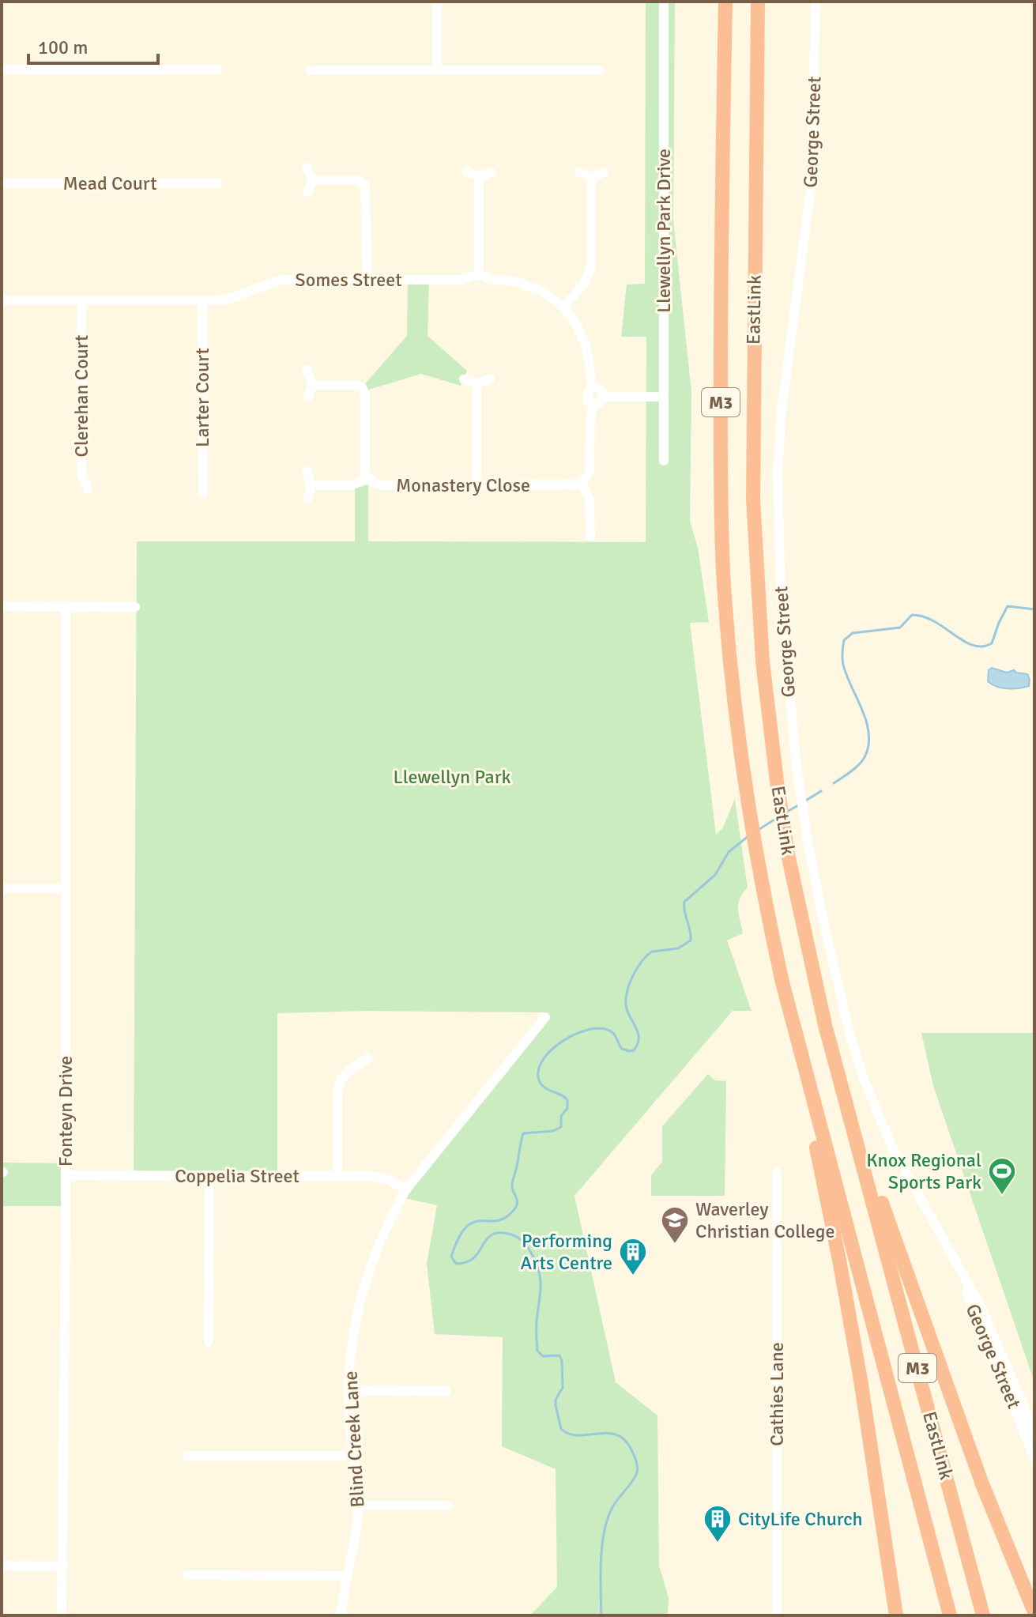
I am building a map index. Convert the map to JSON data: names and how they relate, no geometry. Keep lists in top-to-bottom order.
{
  "streets": {
    "highway": ["EastLink", "M3"],
    "street": [
      "George Street",
      "Mead Court",
      "Llewellyn Park Drive",
      "Somes Street",
      "Clerehan Court",
      "Larter Court",
      "Monastery Close",
      "Fonteyn Drive",
      "Coppelia Street",
      "Cathies Lane",
      "Blind Creek Lane"
    ]
  },
  "crossings": [
    ["Somes Street", "Clerehan Court"],
    ["Somes Street", "Larter Court"],
    ["Fonteyn Drive", "Coppelia Street"],
    ["Coppelia Street", "Blind Creek Lane"]
  ],
  "parks": ["Llewellyn Park"],
  "places": {
    "sports": ["Knox Regional Sports Park"],
    "school or university": ["Waverley Christian College"],
    "building": ["Performing Arts Centre", "CityLife Church"]
  },
  "scale_bar": "100 m"
}
